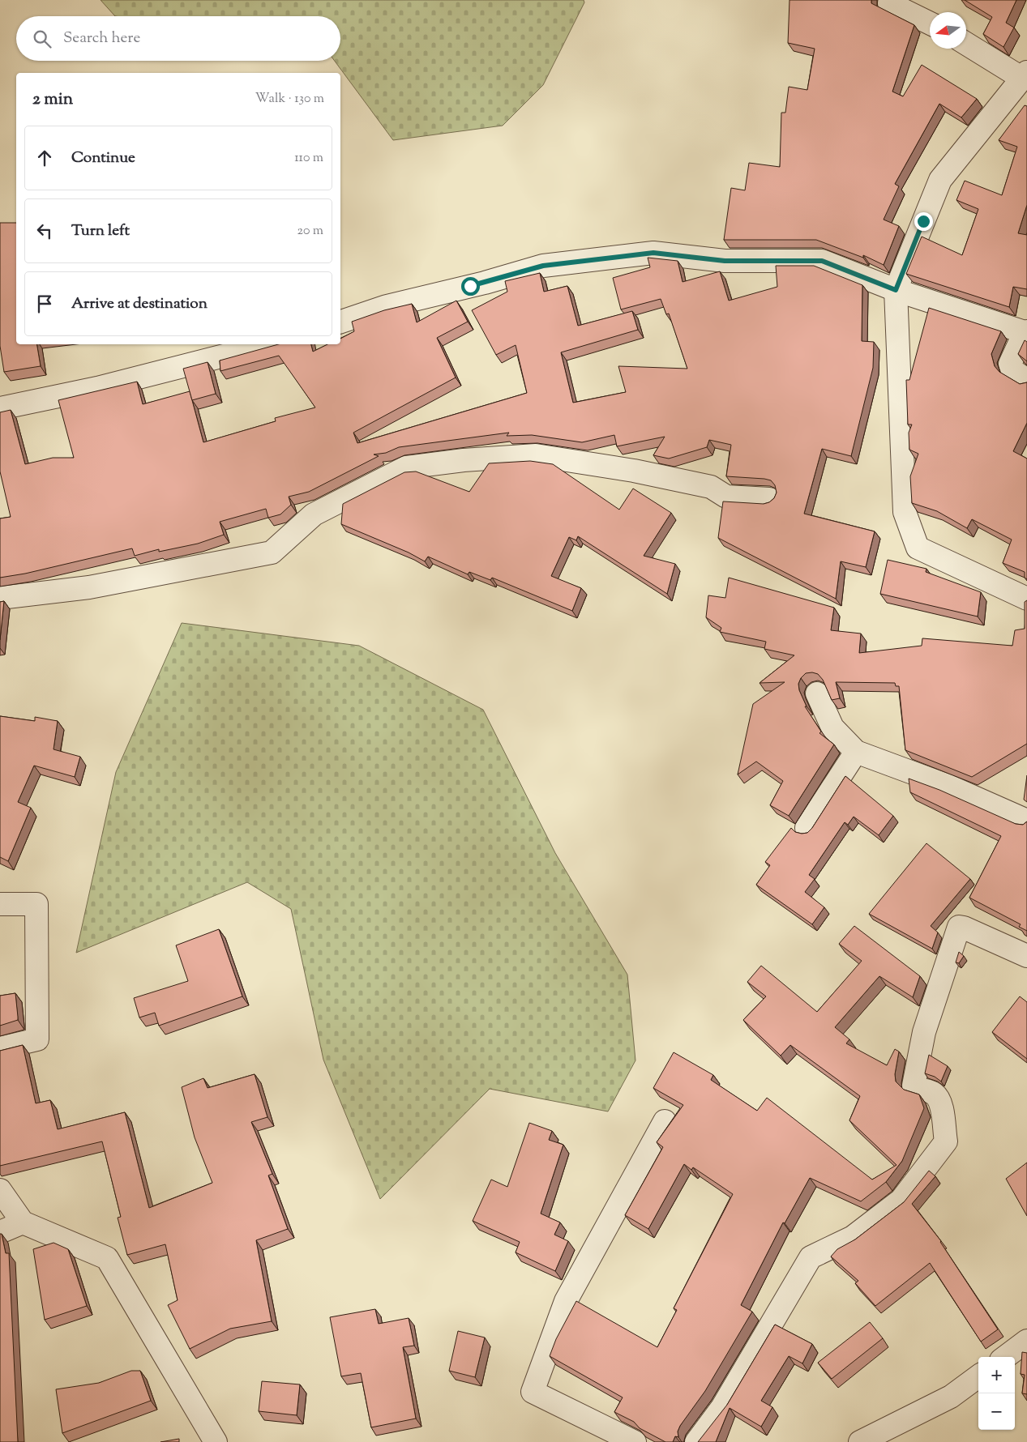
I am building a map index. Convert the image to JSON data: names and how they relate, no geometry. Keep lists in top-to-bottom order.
{
  "north": "left",
  "page": {
    "search": "Search here",
    "heading": ["2 min", "Walk · 130 m"],
    "list": [
      ["Continue", "110 m"],
      ["Turn left", "20 m"],
      "Arrive at destination"
    ],
    "map_buttons": ["+", "−"]
  }
}
